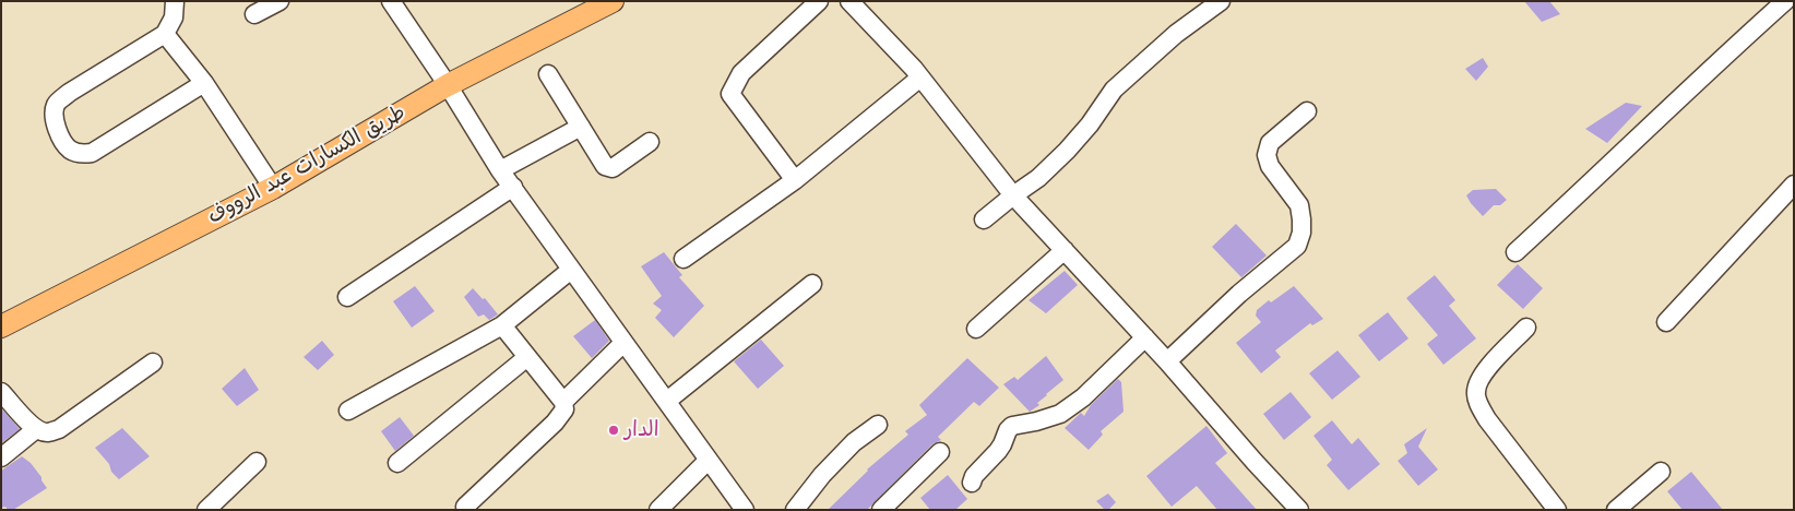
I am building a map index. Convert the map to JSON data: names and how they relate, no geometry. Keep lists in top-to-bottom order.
{
  "streets": {
    "main road": ["طريق الكسارات عبد الرووف"]
  },
  "places": ["الدار"]
}
